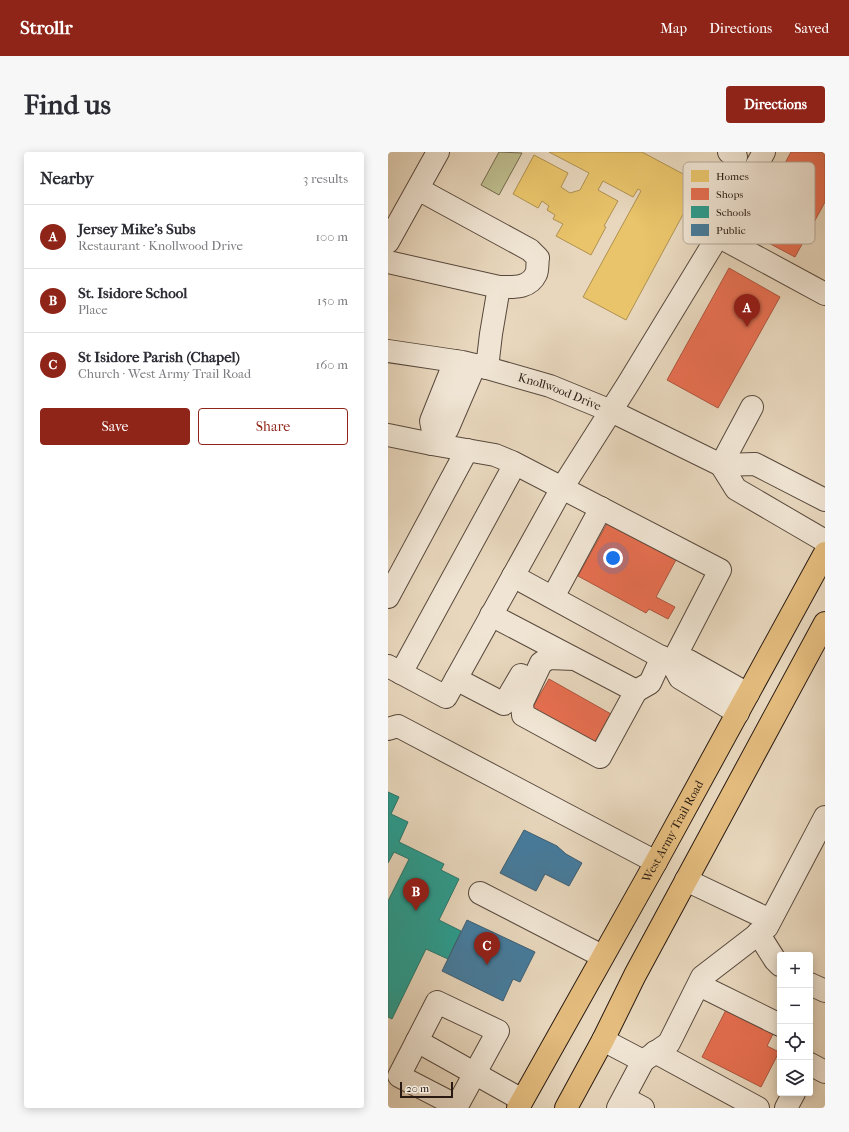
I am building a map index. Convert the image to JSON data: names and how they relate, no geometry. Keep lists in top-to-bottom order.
{
  "streets": {
    "main road": ["West Army Trail Road"],
    "street": ["Knollwood Drive"]
  },
  "legend": [
    "Homes",
    "Shops",
    "Schools",
    "Public"
  ],
  "scale_bar": "20 m",
  "page": {
    "header": "Strollr",
    "nav": ["Map", "Directions", "Saved"],
    "buttons": [
      "Directions",
      ["Save", "Share"]
    ],
    "title": "Find us",
    "heading": ["Nearby", "3 results"],
    "list": [
      {
        "mark": "A",
        "name": "Jersey Mike's Subs",
        "note": "Restaurant · Knollwood Drive",
        "value": "100 m"
      },
      {
        "mark": "B",
        "name": "St. Isidore School",
        "note": "Place",
        "value": "150 m"
      },
      {
        "mark": "C",
        "name": "St Isidore Parish (Chapel)",
        "note": "Church · West Army Trail Road",
        "value": "160 m"
      }
    ],
    "pins": ["A", "B", "C"],
    "map_buttons": ["+", "−"],
    "scale": "20 m"
  }
}
